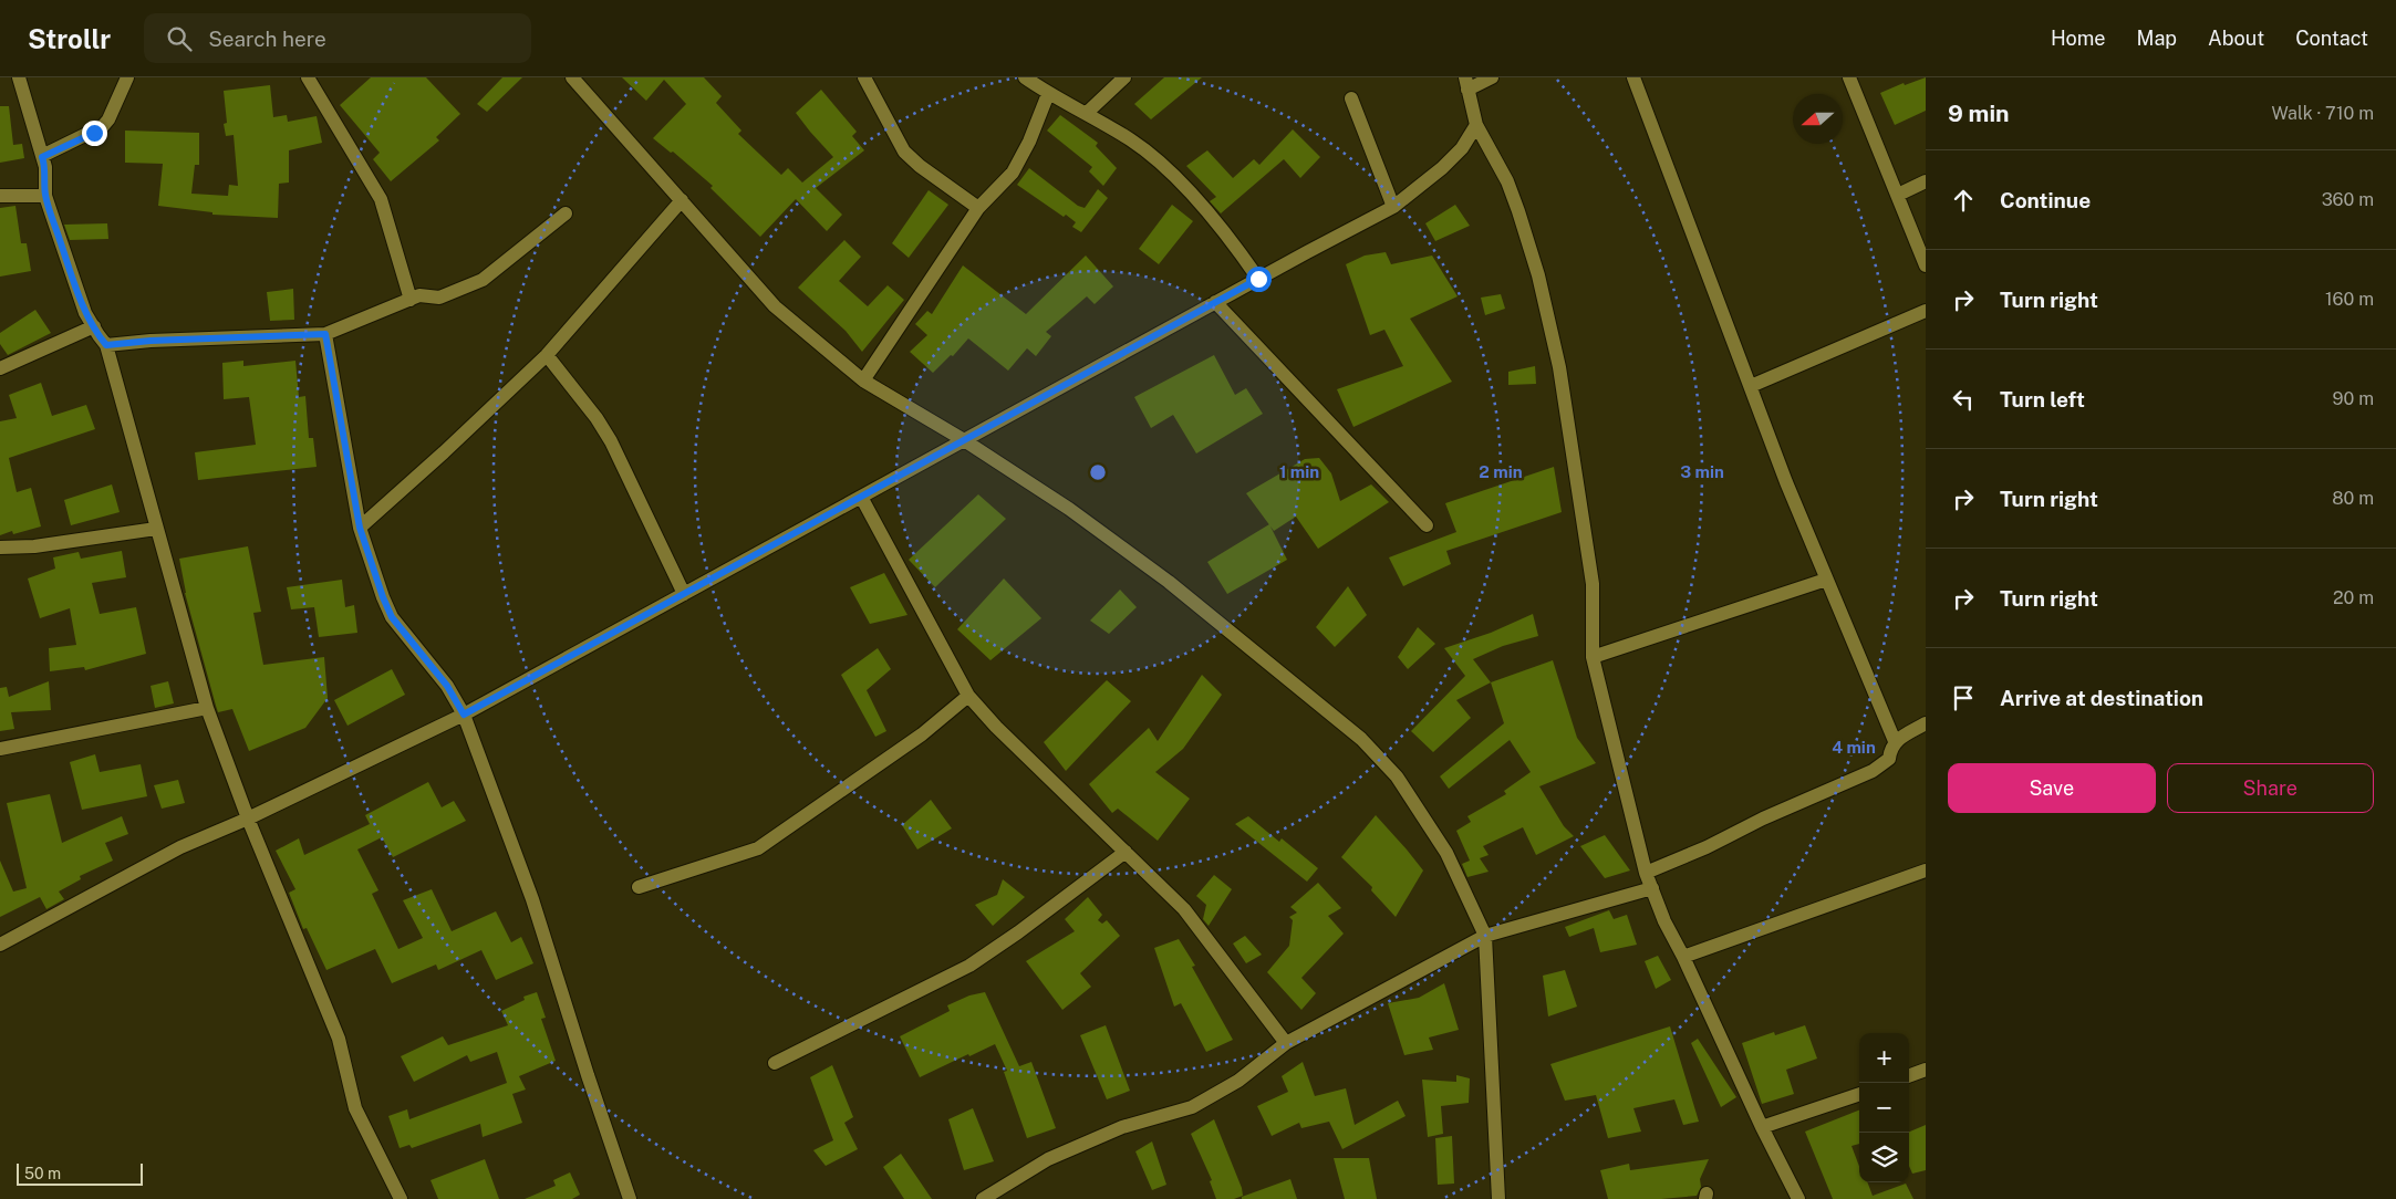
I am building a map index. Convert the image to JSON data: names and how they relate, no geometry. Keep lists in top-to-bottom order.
{
  "scale_bar": "50 m",
  "north": "left",
  "page": {
    "header": "Strollr",
    "search": "Search here",
    "nav": [
      "Home",
      "Map",
      "About",
      "Contact"
    ],
    "heading": ["9 min", "Walk · 710 m"],
    "list": [
      ["Continue", "360 m"],
      ["Turn right", "160 m"],
      ["Turn left", "90 m"],
      ["Turn right", "80 m"],
      ["Turn right", "20 m"],
      "Arrive at destination"
    ],
    "buttons": ["Save", "Share"],
    "map_buttons": ["+", "−"],
    "scale": "50 m"
  },
  "rings": [
    "1 min",
    "2 min",
    "3 min",
    "4 min"
  ]
}
